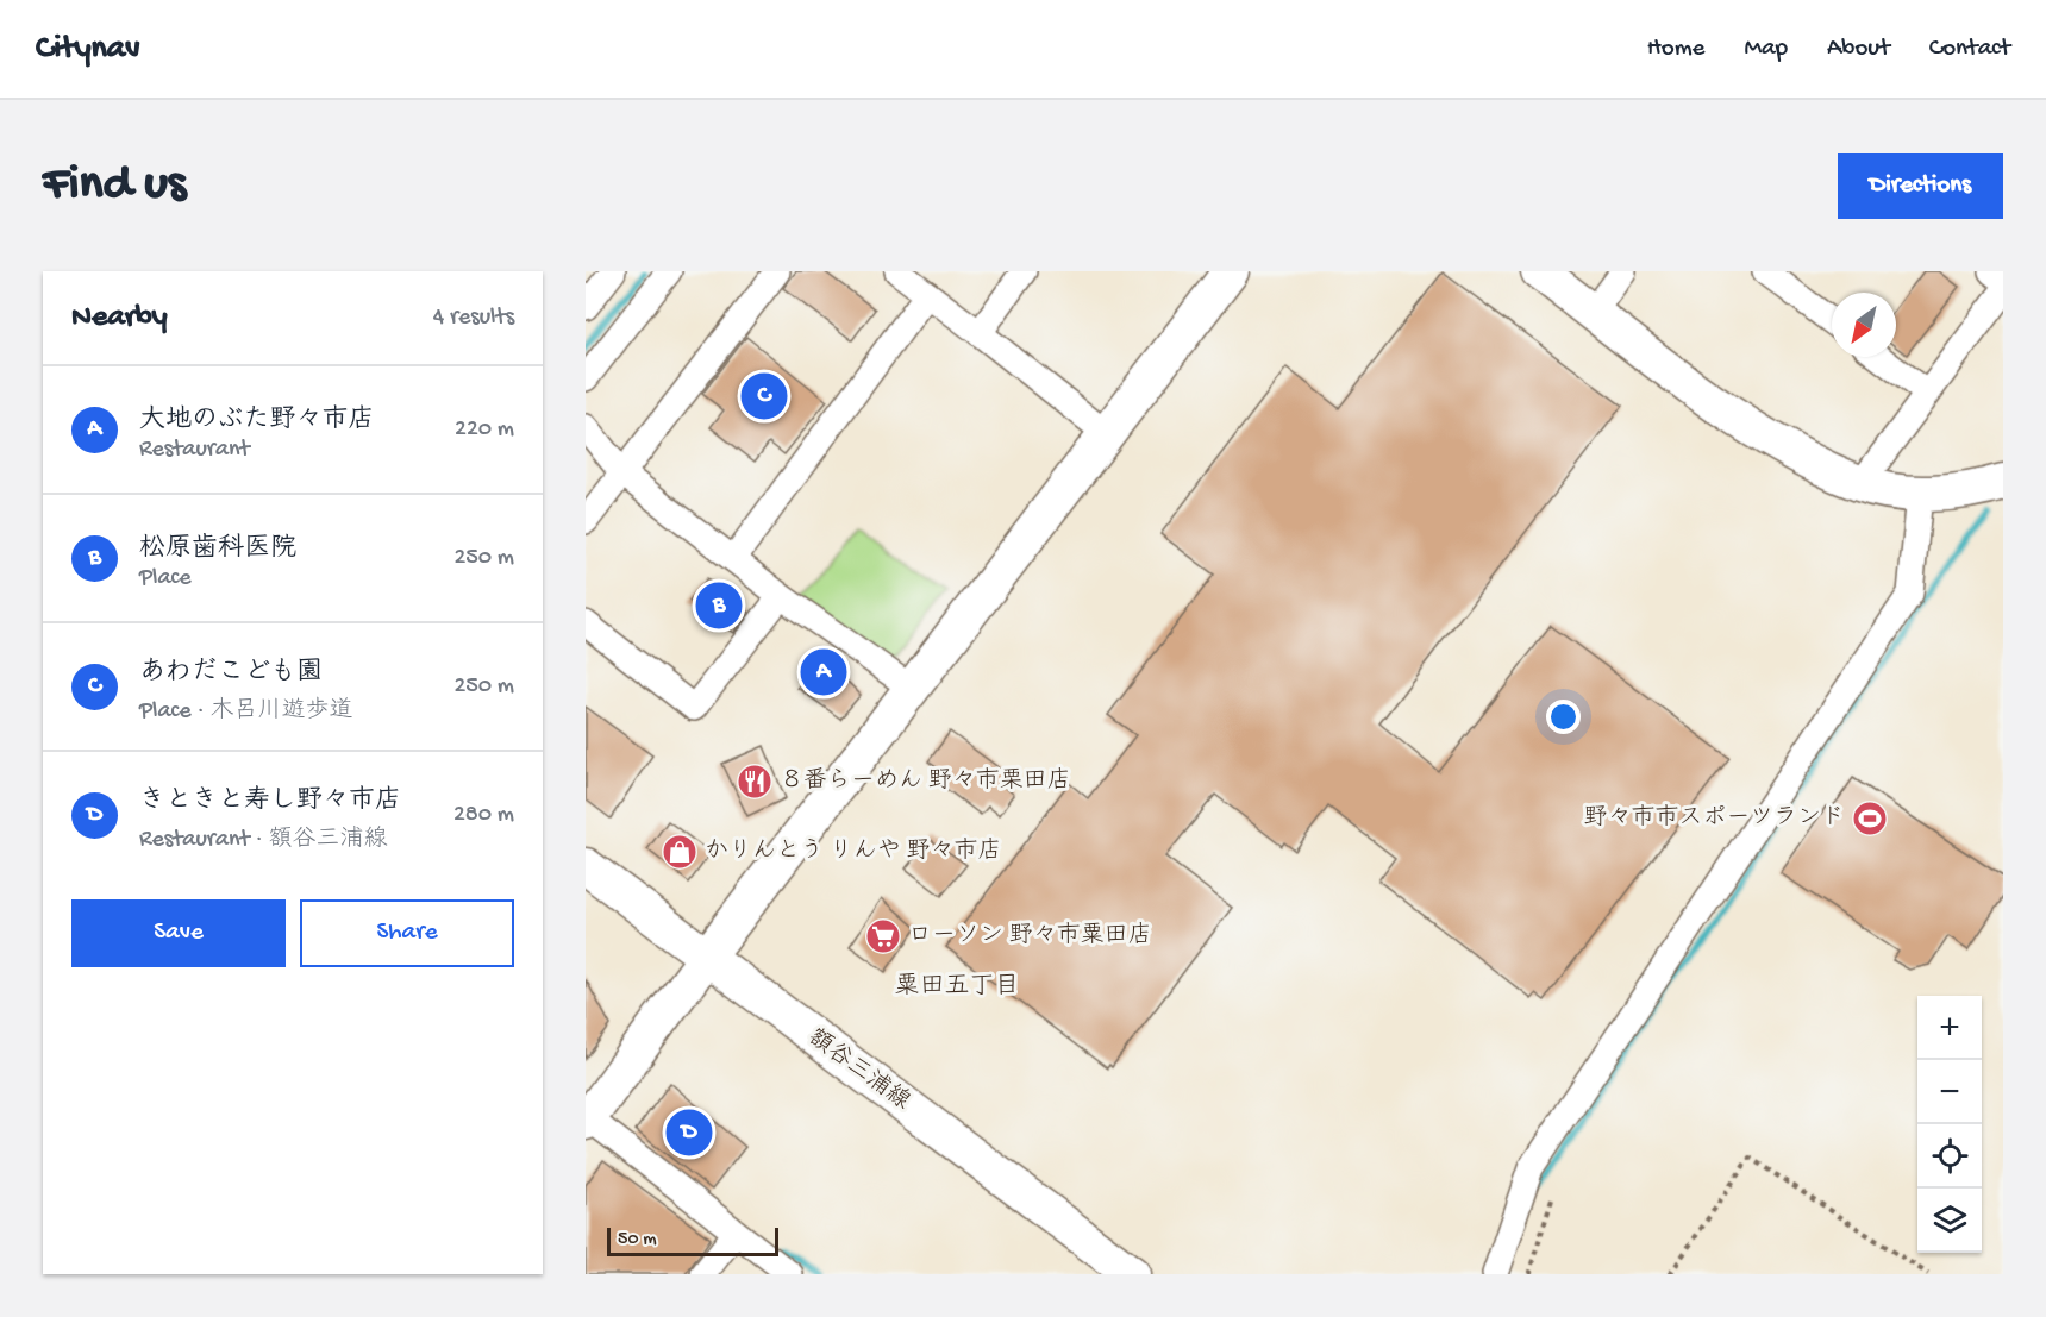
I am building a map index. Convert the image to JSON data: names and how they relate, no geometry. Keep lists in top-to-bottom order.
{
  "streets": {
    "street": ["額谷三浦線"]
  },
  "districts": ["粟田五丁目"],
  "places": {
    "restaurant": ["８番らーめん 野々市栗田店"],
    "sports": ["野々市市スポーツランド"],
    "shop": ["かりんとう りんや 野々市店"],
    "supermarket": ["ローソン 野々市粟田店"]
  },
  "scale_bar": "50 m",
  "north": "bottom left",
  "page": {
    "header": "Citynav",
    "nav": [
      "Home",
      "Map",
      "About",
      "Contact"
    ],
    "buttons": [
      "Directions",
      ["Save", "Share"]
    ],
    "title": "Find us",
    "heading": ["Nearby", "4 results"],
    "list": [
      {
        "mark": "A",
        "name": "大地のぶた野々市店",
        "note": "Restaurant",
        "value": "220 m"
      },
      {
        "mark": "B",
        "name": "松原歯科医院",
        "note": "Place",
        "value": "250 m"
      },
      {
        "mark": "C",
        "name": "あわだこども園",
        "note": "Place · 木呂川遊歩道",
        "value": "250 m"
      },
      {
        "mark": "D",
        "name": "きときと寿し野々市店",
        "note": "Restaurant · 額谷三浦線",
        "value": "280 m"
      }
    ],
    "pins": [
      "C",
      "B",
      "A",
      "D"
    ],
    "map_buttons": ["+", "−"],
    "scale": "50 m"
  }
}
